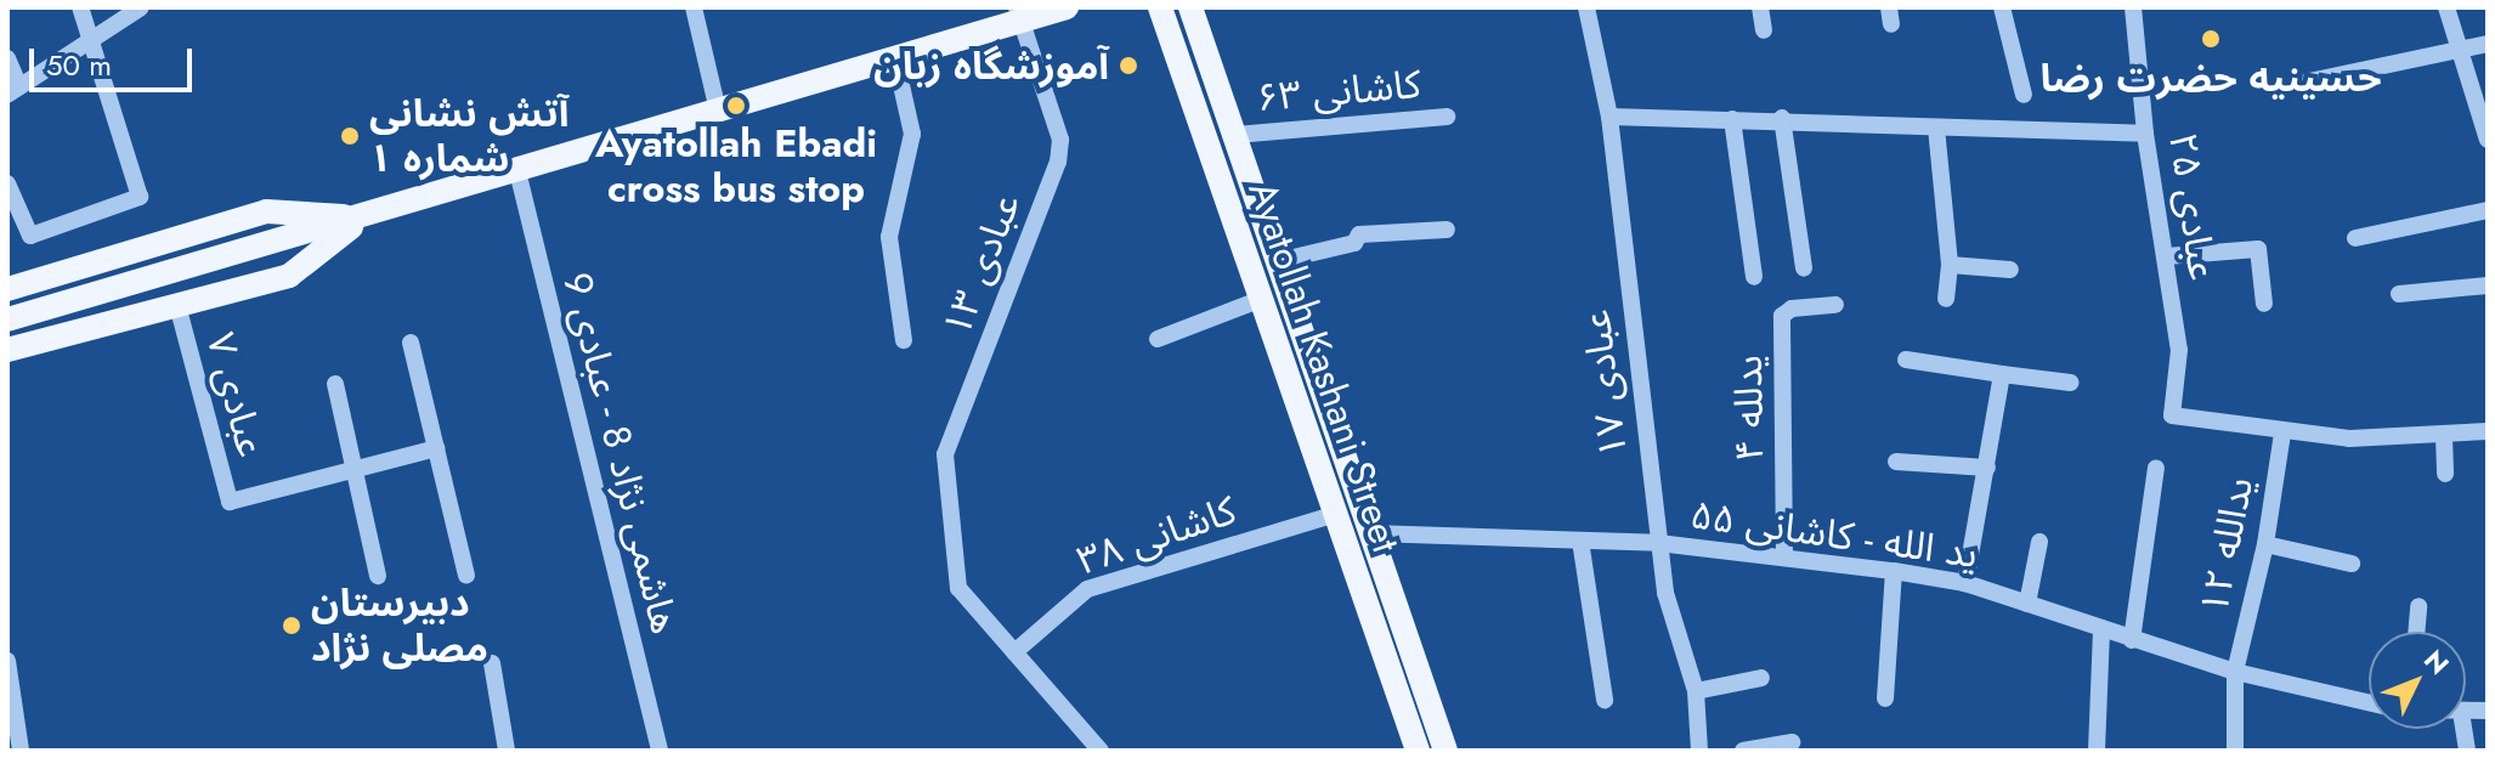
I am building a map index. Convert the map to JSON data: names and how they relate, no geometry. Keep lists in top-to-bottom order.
{
  "streets": {
    "main road": ["Ayatollah Kashani Street"],
    "street": [
      "کاشانی ۶۳",
      "عبادی ۲۵",
      "عبادی ۱۳",
      "عبادی ۱۷",
      "عبادی ۷",
      "یدلله ۴",
      "هاشمی نژاد 8 - عبادی 9",
      "ید الله - کاشانی ۵۵",
      "کاشانی ۳۸",
      "یدالله ۱۲"
    ]
  },
  "crossings": [
    ["کاشانی ۶۳", "Ayatollah Kashani Street"],
    ["عبادی ۲۵", "یدالله ۱۲"],
    ["عبادی ۱۳", "کاشانی ۳۸"],
    ["Ayatollah Kashani Street", "ید الله - کاشانی ۵۵"],
    ["Ayatollah Kashani Street", "کاشانی ۳۸"],
    ["عبادی ۱۷", "ید الله - کاشانی ۵۵"],
    ["یدلله ۴", "ید الله - کاشانی ۵۵"],
    ["ید الله - کاشانی ۵۵", "یدالله ۱۲"]
  ],
  "places": [
    "حسینیه حضرت رضا",
    "آموزشگاه زبان",
    "Ayatollah Ebadi cross bus stop",
    "آتش نشانی شماره ۱",
    "دبیرستان مصلی نژاد"
  ],
  "scale_bar": "50 m",
  "north": "top right"
}
